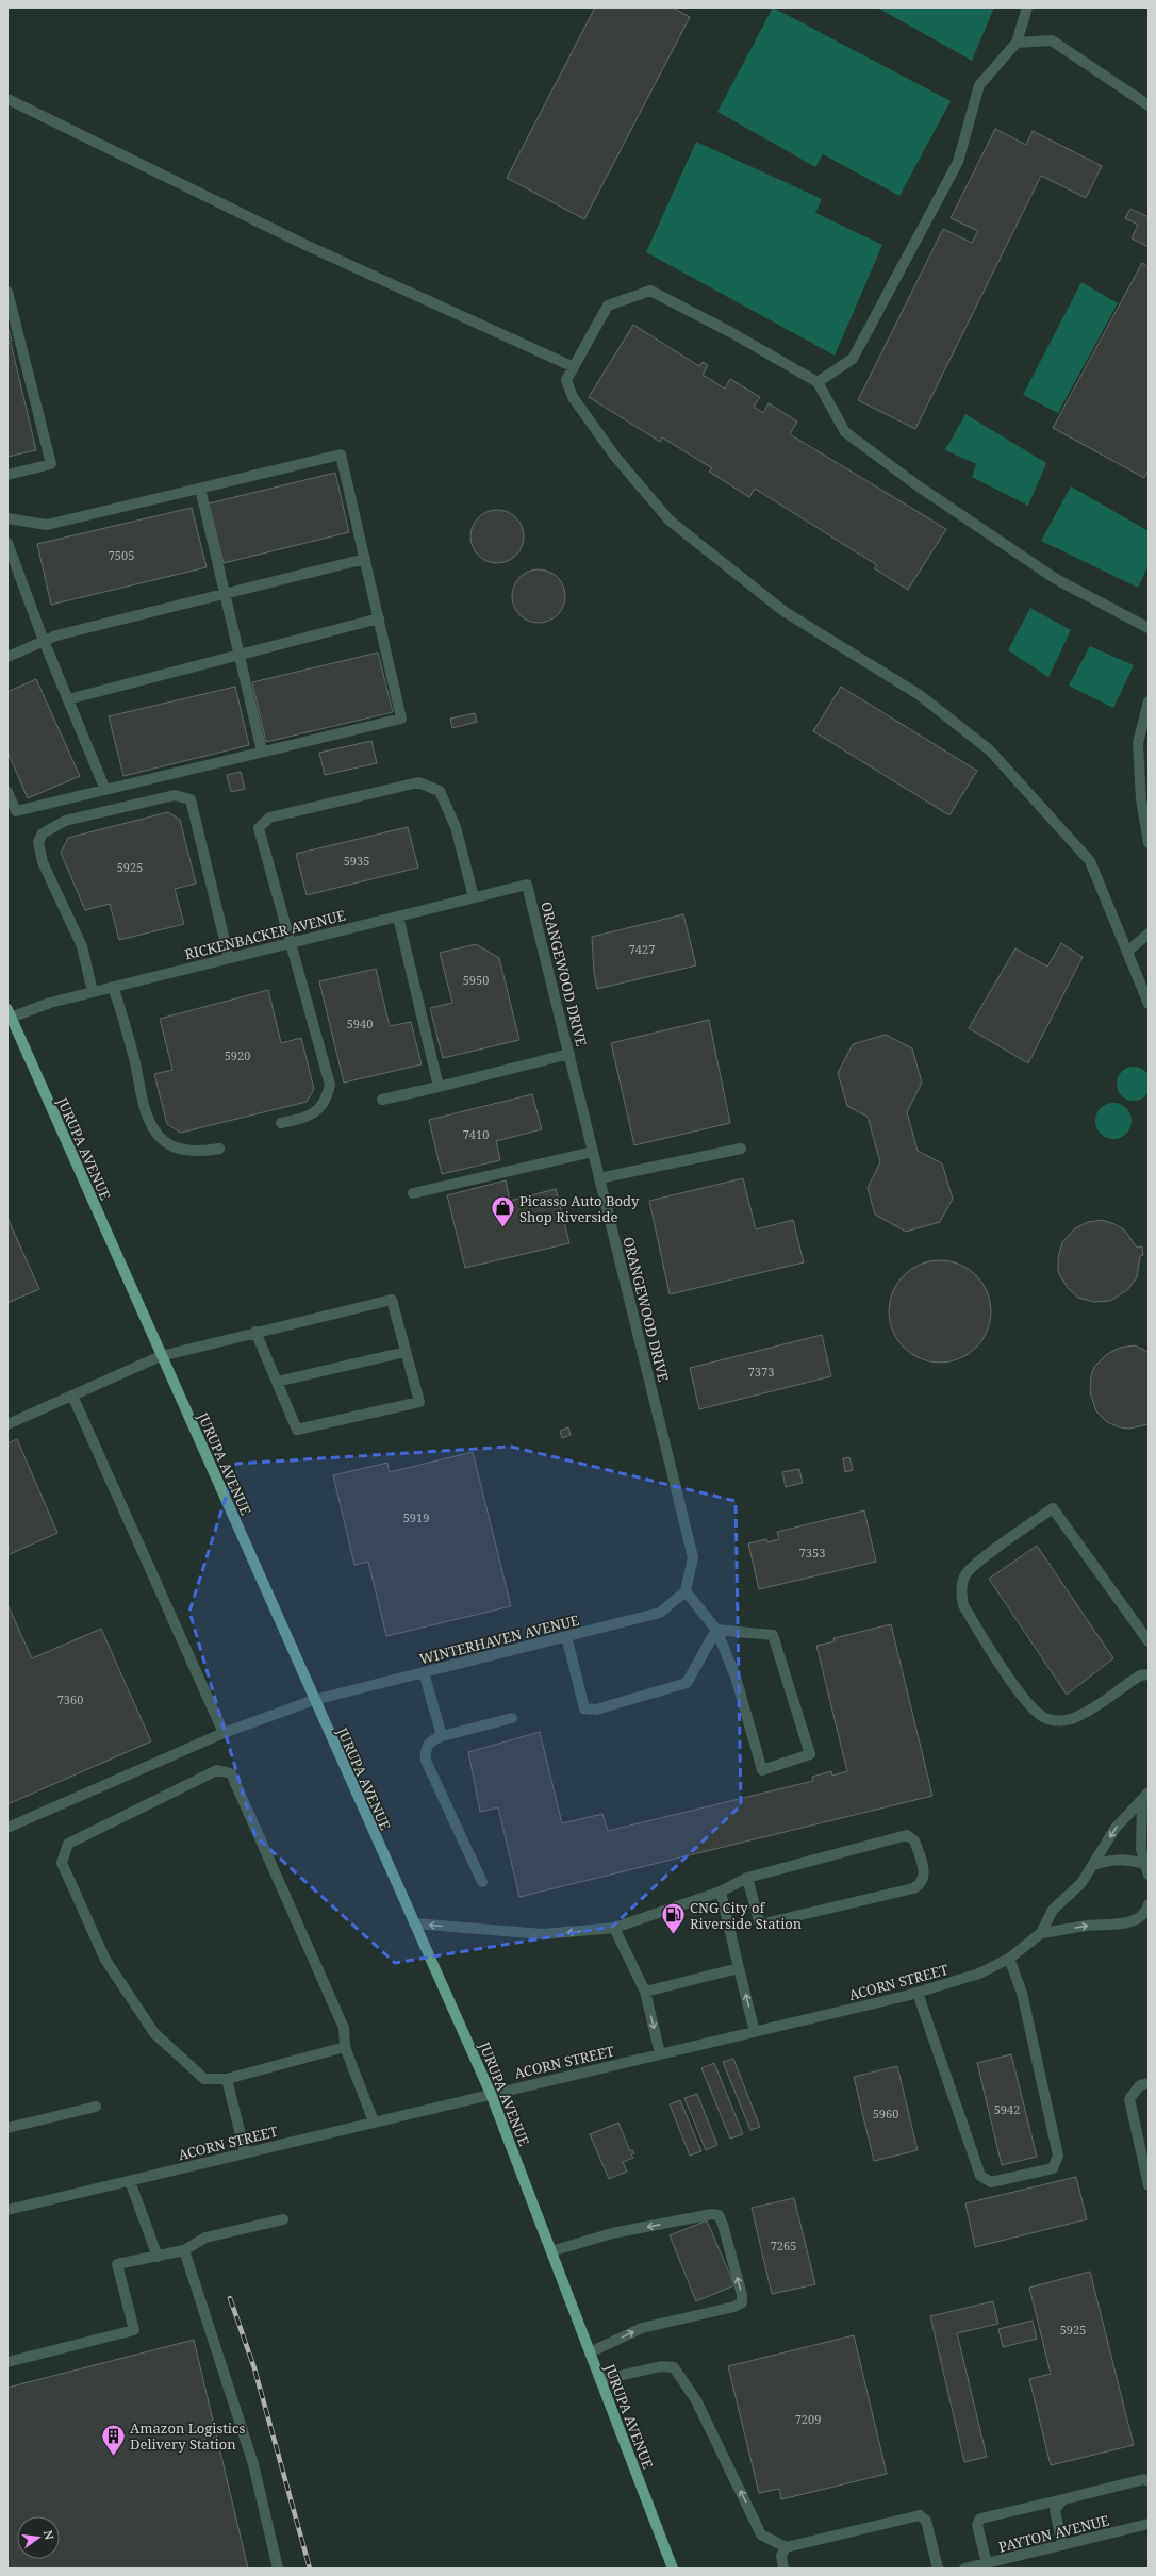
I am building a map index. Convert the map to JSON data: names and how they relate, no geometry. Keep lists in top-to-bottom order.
{
  "streets": {
    "main road": ["JURUPA AVENUE"],
    "street": [
      "RICKENBACKER AVENUE",
      "ORANGEWOOD DRIVE",
      "WINTERHAVEN AVENUE",
      "ACORN STREET",
      "PAYTON AVENUE"
    ]
  },
  "crossings": [
    ["RICKENBACKER AVENUE", "ORANGEWOOD DRIVE"],
    ["RICKENBACKER AVENUE", "JURUPA AVENUE"],
    ["ORANGEWOOD DRIVE", "WINTERHAVEN AVENUE"],
    ["JURUPA AVENUE", "WINTERHAVEN AVENUE"],
    ["JURUPA AVENUE", "ACORN STREET"]
  ],
  "places": {
    "shop": ["Picasso Auto Body Shop Riverside"],
    "fuel station": ["CNG City of Riverside Station"],
    "building": ["Amazon Logistics Delivery Station"]
  },
  "house_numbers": [
    "7505",
    "5935",
    "5925",
    "7427",
    "5950",
    "5940",
    "5920",
    "7410",
    "7373",
    "5919",
    "7353",
    "7360",
    "5942",
    "5960",
    "7265",
    "5925",
    "7209"
  ],
  "north": "right"
}
